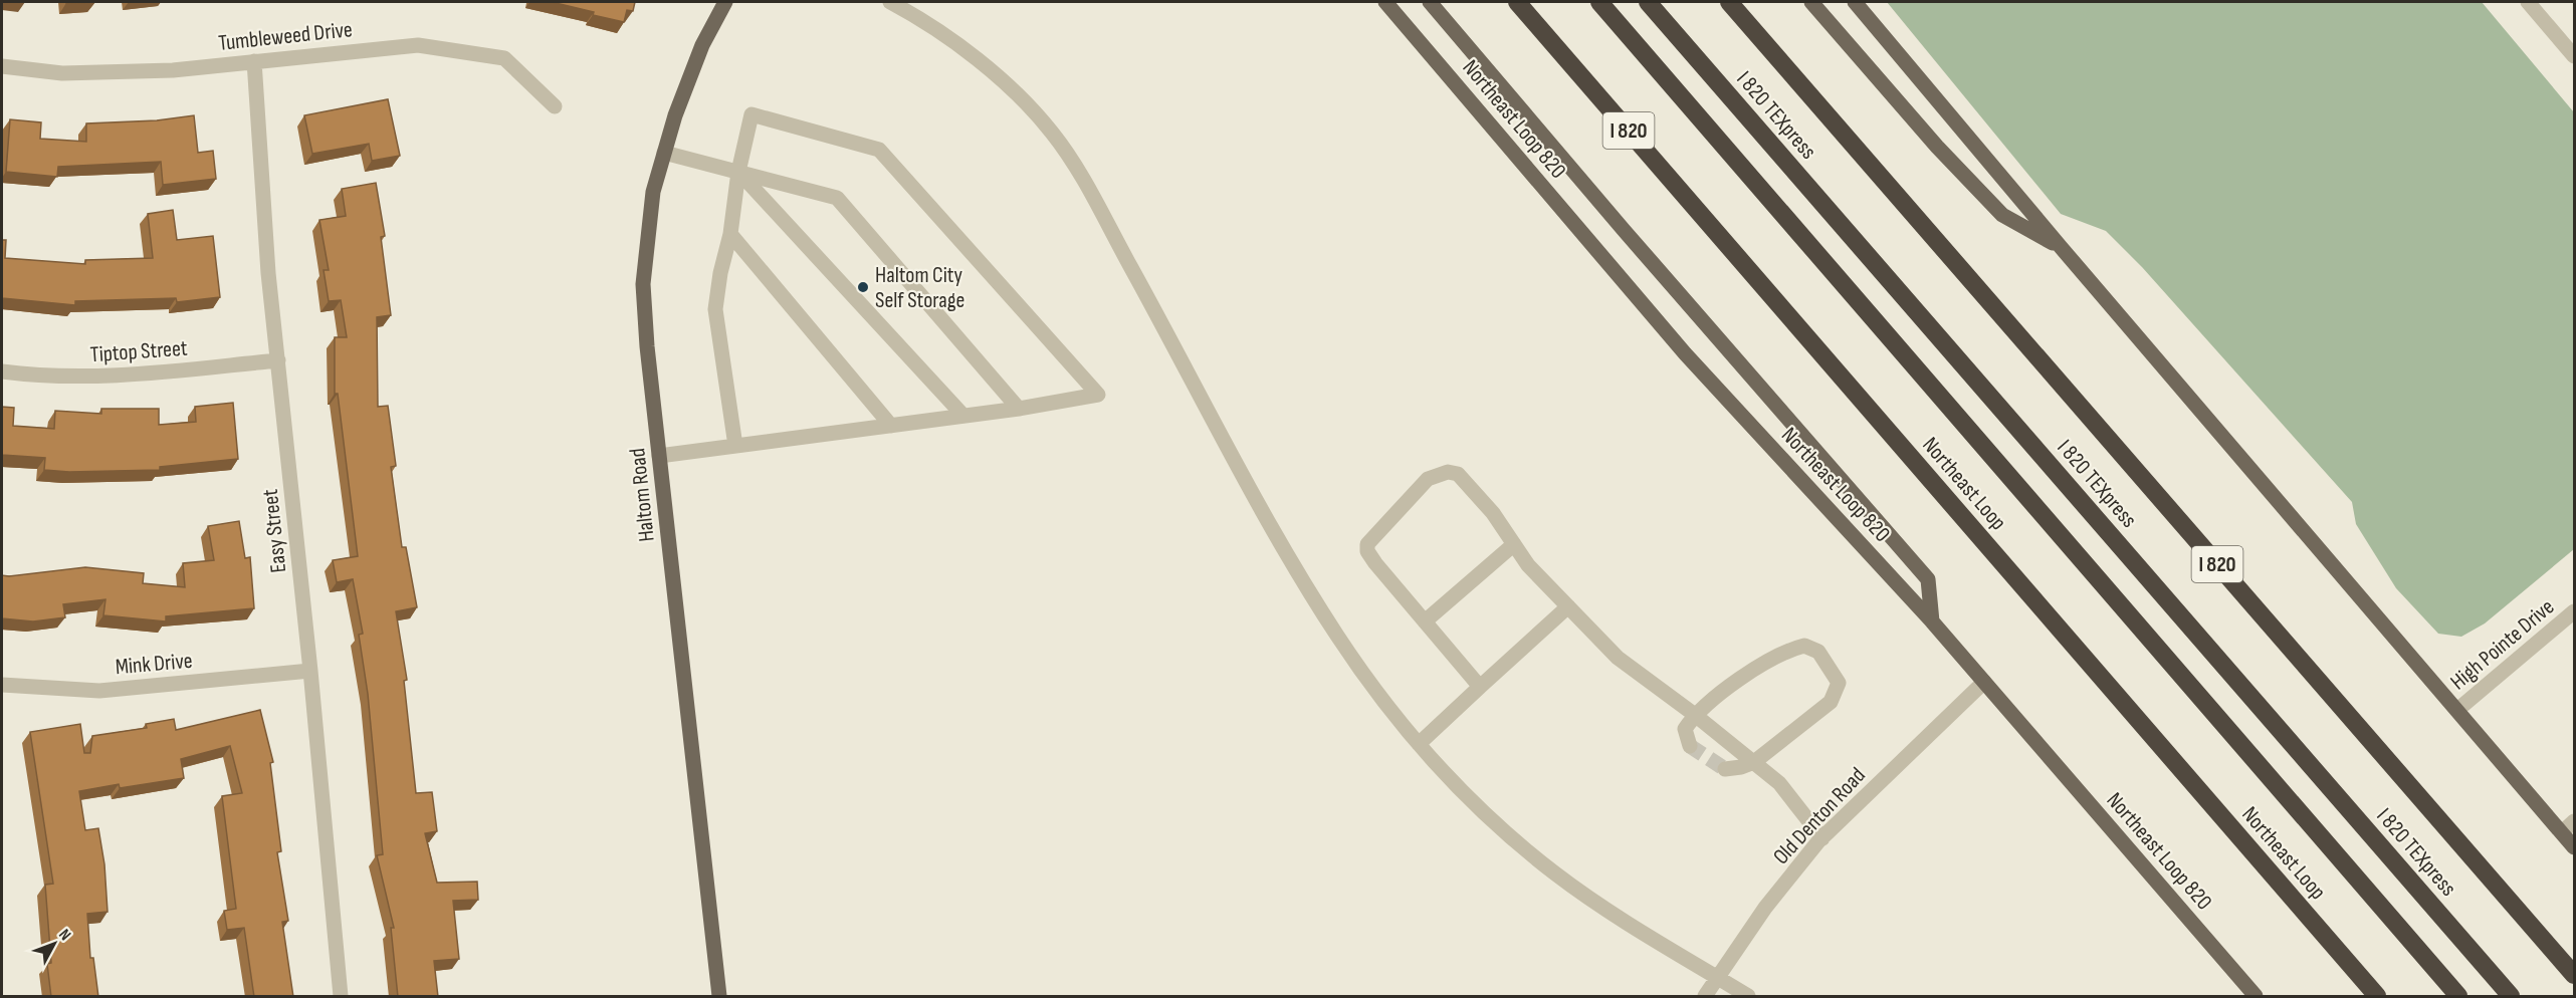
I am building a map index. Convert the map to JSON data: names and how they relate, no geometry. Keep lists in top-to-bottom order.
{
  "streets": {
    "highway": ["I 820 TEXpress", "I 820", "Northeast Loop"],
    "main road": ["Northeast Loop 820", "Haltom Road"],
    "street": [
      "Tumbleweed Drive",
      "Tiptop Street",
      "Easy Street",
      "High Pointe Drive",
      "Mink Drive",
      "Old Denton Road"
    ]
  },
  "crossings": [
    ["Tumbleweed Drive", "Easy Street"],
    ["Northeast Loop 820", "Old Denton Road"],
    ["Tiptop Street", "Easy Street"],
    ["Easy Street", "Mink Drive"]
  ],
  "places": ["Haltom City Self Storage"],
  "north": "top right"
}
